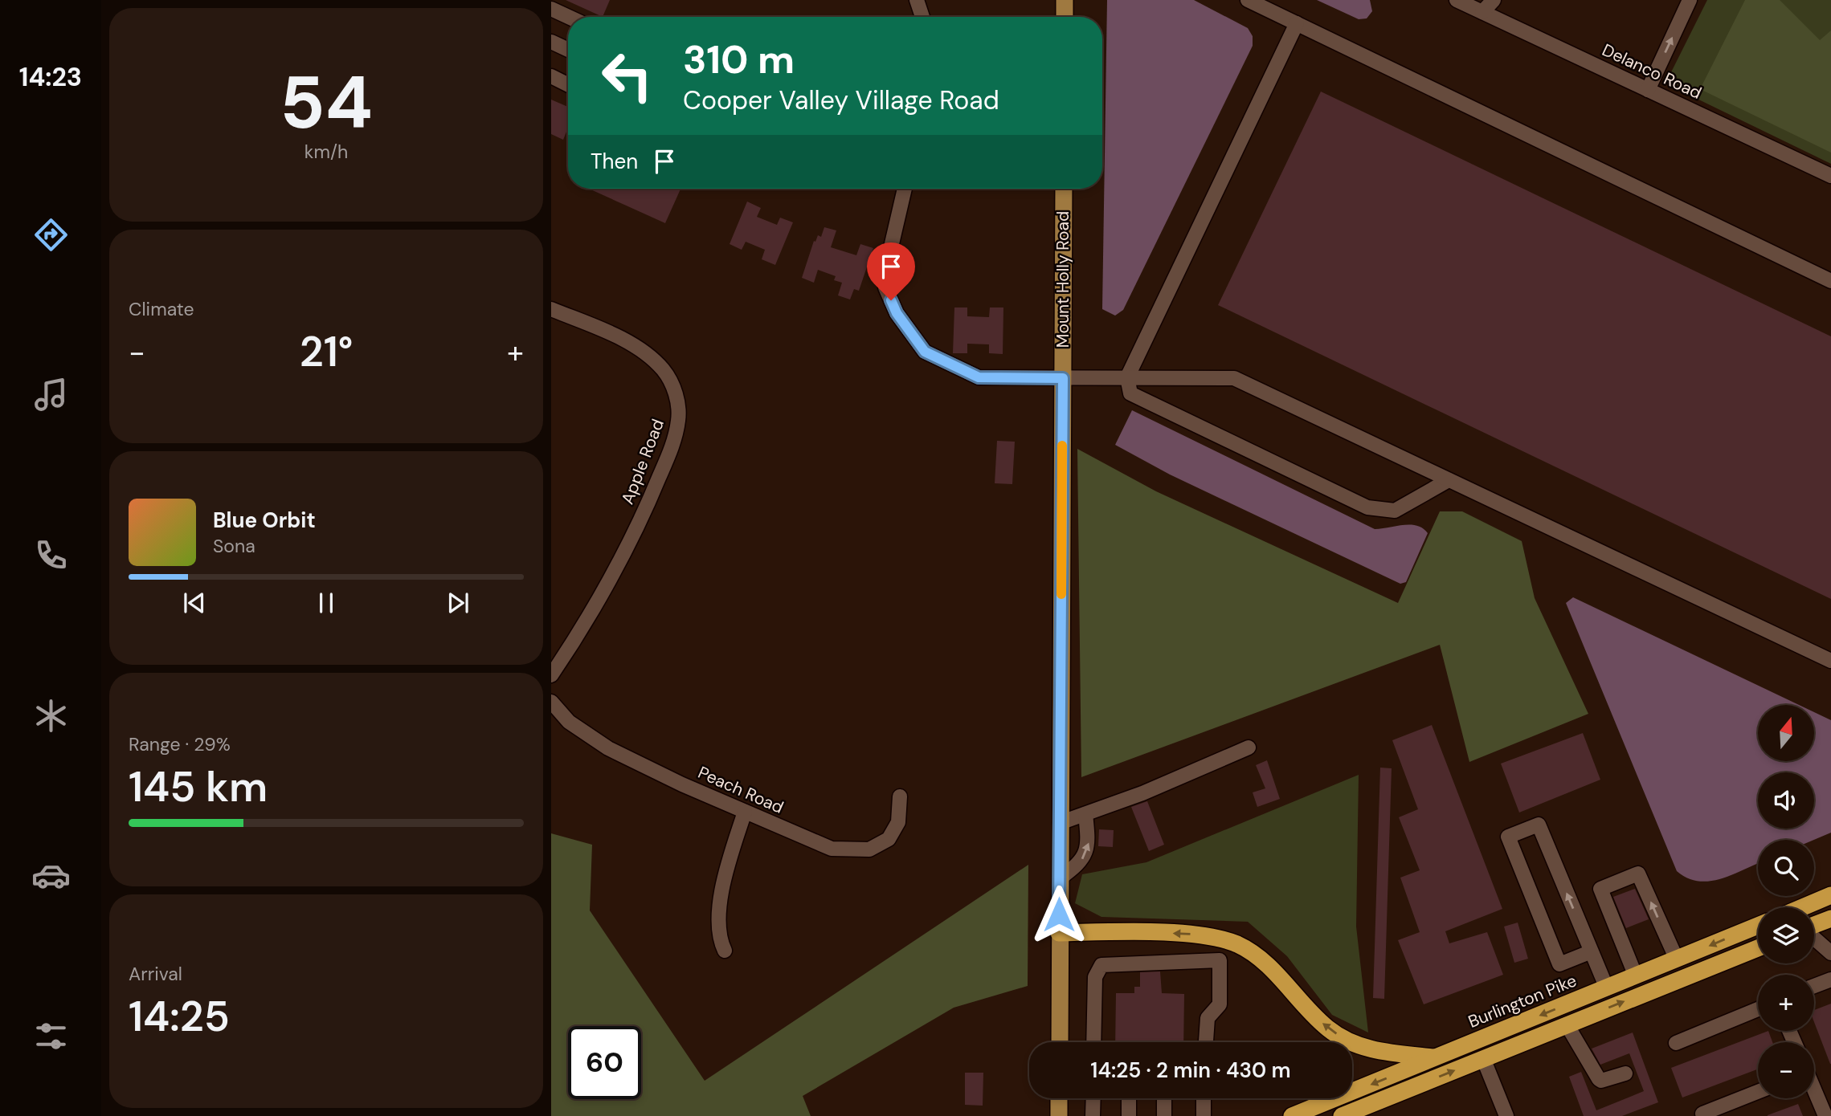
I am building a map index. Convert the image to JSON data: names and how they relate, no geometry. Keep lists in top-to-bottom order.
{
  "streets": {
    "highway": ["Burlington Pike"],
    "main road": ["Mount Holly Road"],
    "street": ["Delanco Road", "Apple Road", "Peach Road"]
  },
  "north": "top",
  "page": {
    "tabs": "14:23",
    "tile": [
      ["54", "km/h"],
      "Climate",
      ["Range · 29%", "145 km"],
      ["Arrival", "14:25"]
    ],
    "turn": ["310 m", "Cooper Valley Village Road"],
    "then": "Then",
    "heat": ["−", "21°", "+"],
    "song": ["Blue Orbit", "Sona"],
    "map_buttons": ["+", "−"],
    "limit": "60",
    "trip": "14:25 · 2 min · 430 m"
  }
}
